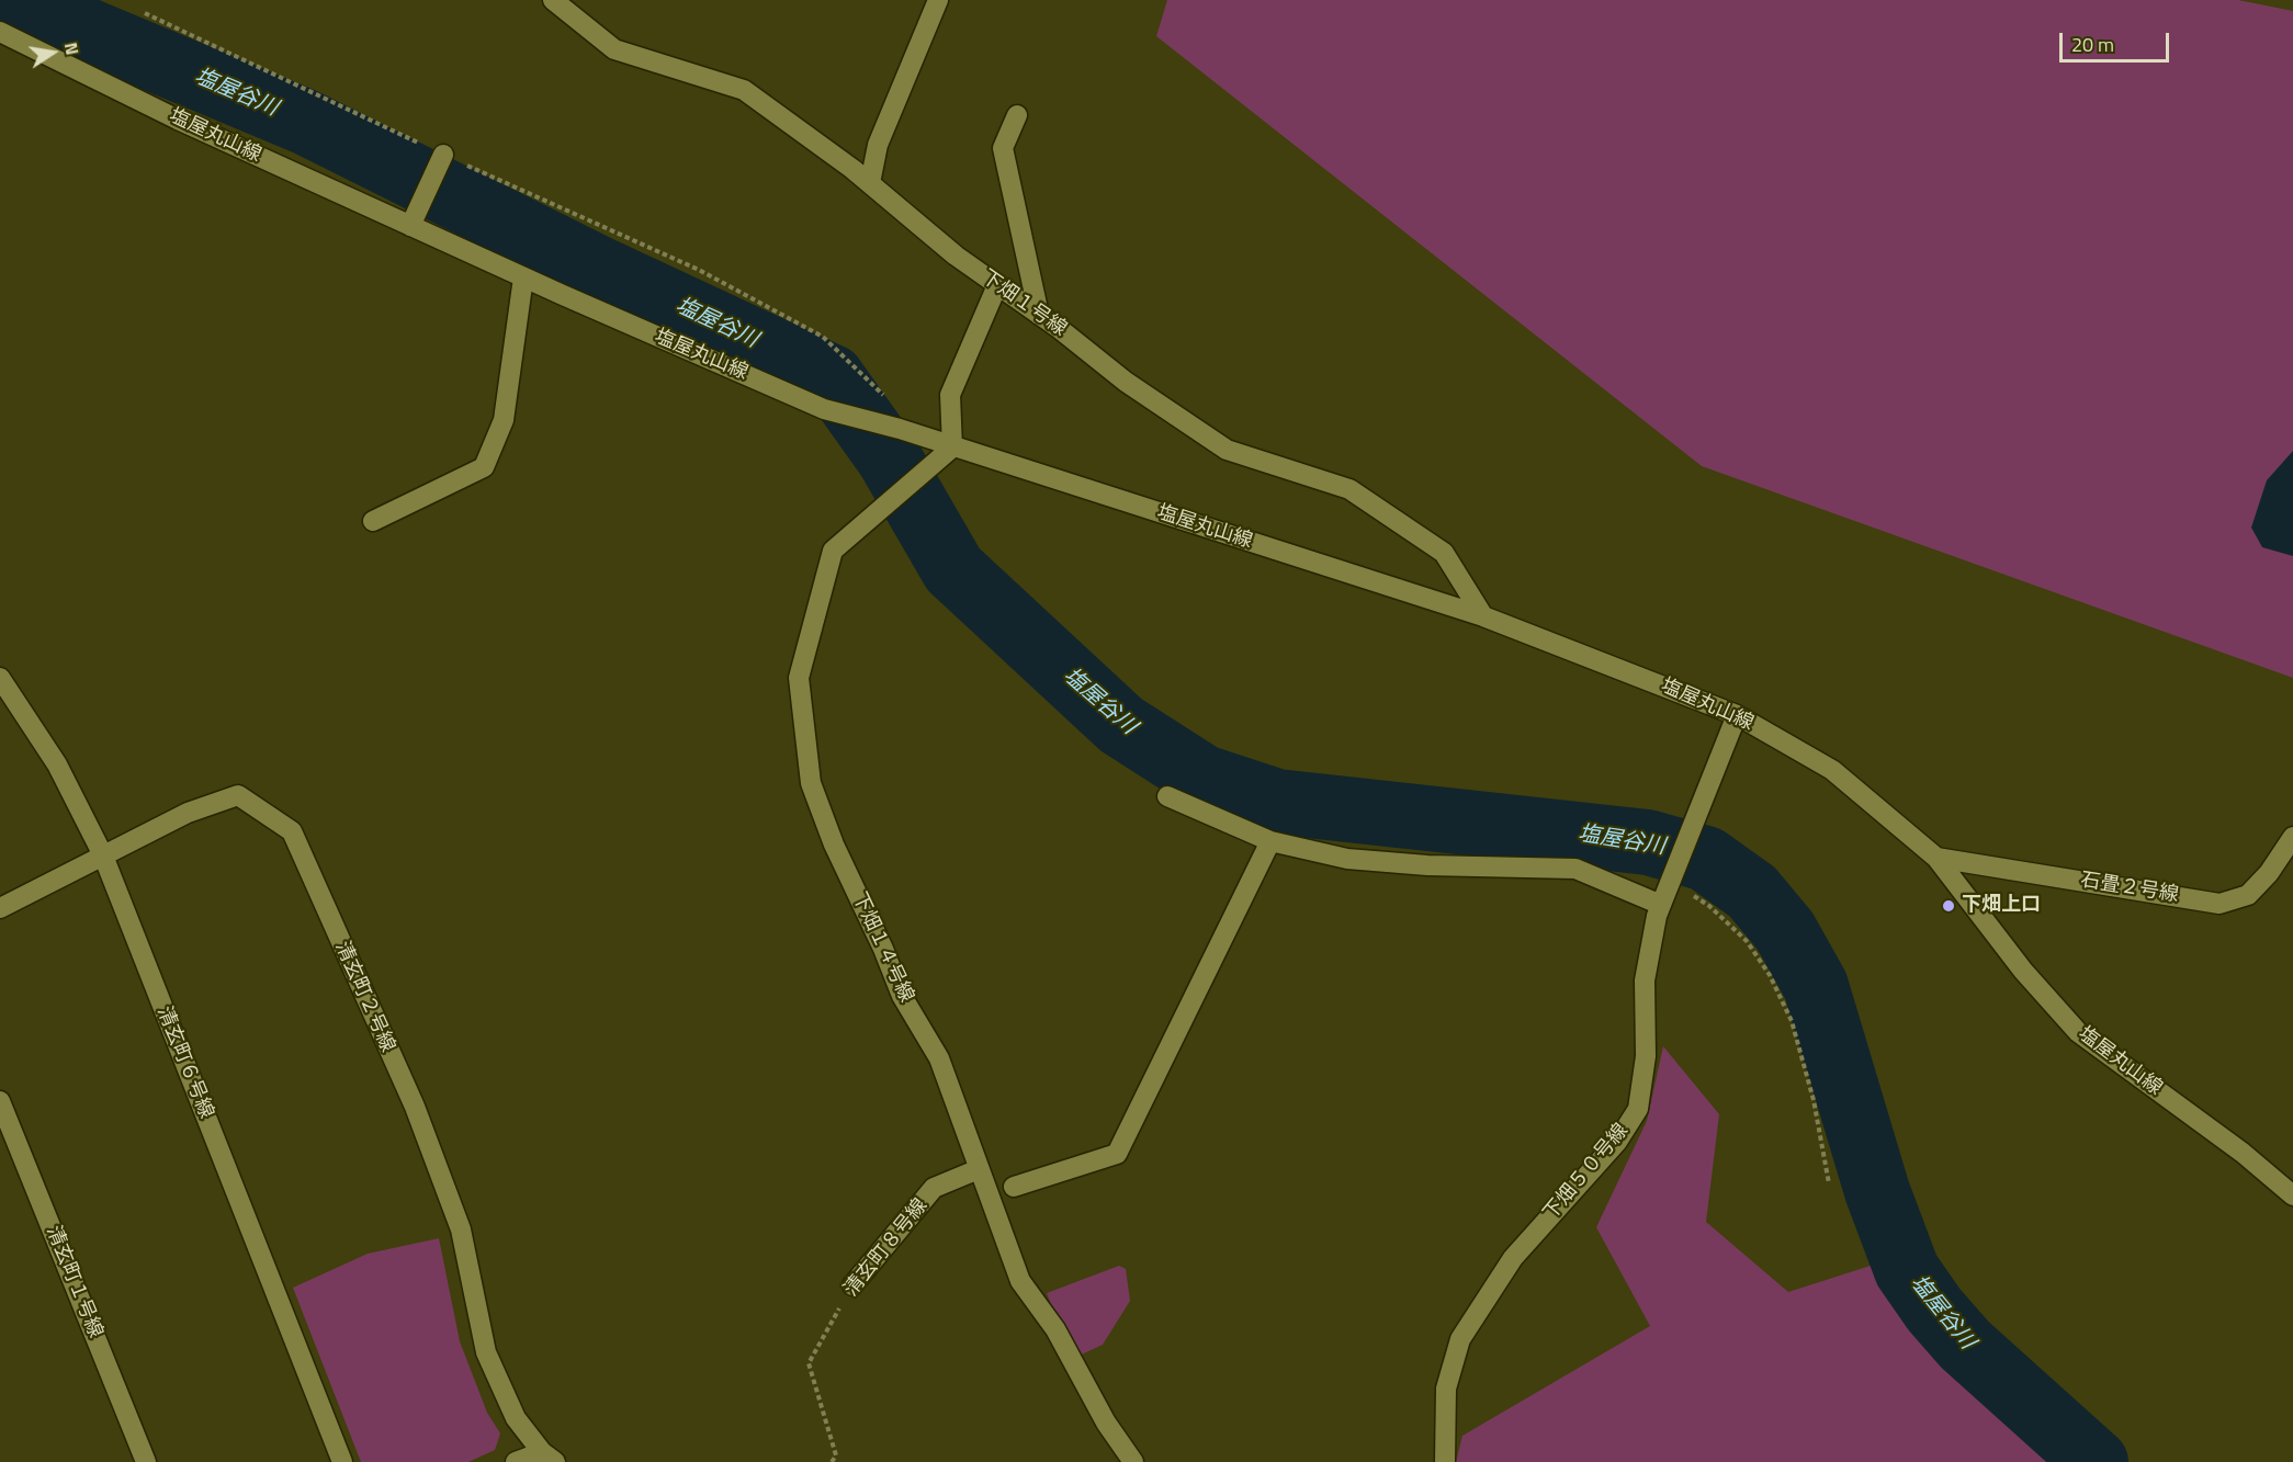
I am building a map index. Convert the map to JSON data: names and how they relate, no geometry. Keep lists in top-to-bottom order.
{
  "streets": {
    "street": [
      "塩屋丸山線",
      "下畑１号線",
      "石畳２号線",
      "下畑１４号線",
      "清玄町２号線",
      "清玄町６号線",
      "下畑５０号線",
      "清玄町８号線",
      "清玄町１号線"
    ]
  },
  "crossings": [
    ["塩屋丸山線", "下畑１号線"],
    ["塩屋丸山線", "石畳２号線"],
    ["塩屋丸山線", "下畑１４号線"],
    ["塩屋丸山線", "下畑５０号線"],
    ["下畑１４号線", "清玄町８号線"],
    ["清玄町２号線", "清玄町６号線"]
  ],
  "water": ["塩屋谷川"],
  "places": ["下畑上口"],
  "scale_bar": "20 m",
  "north": "right"
}
